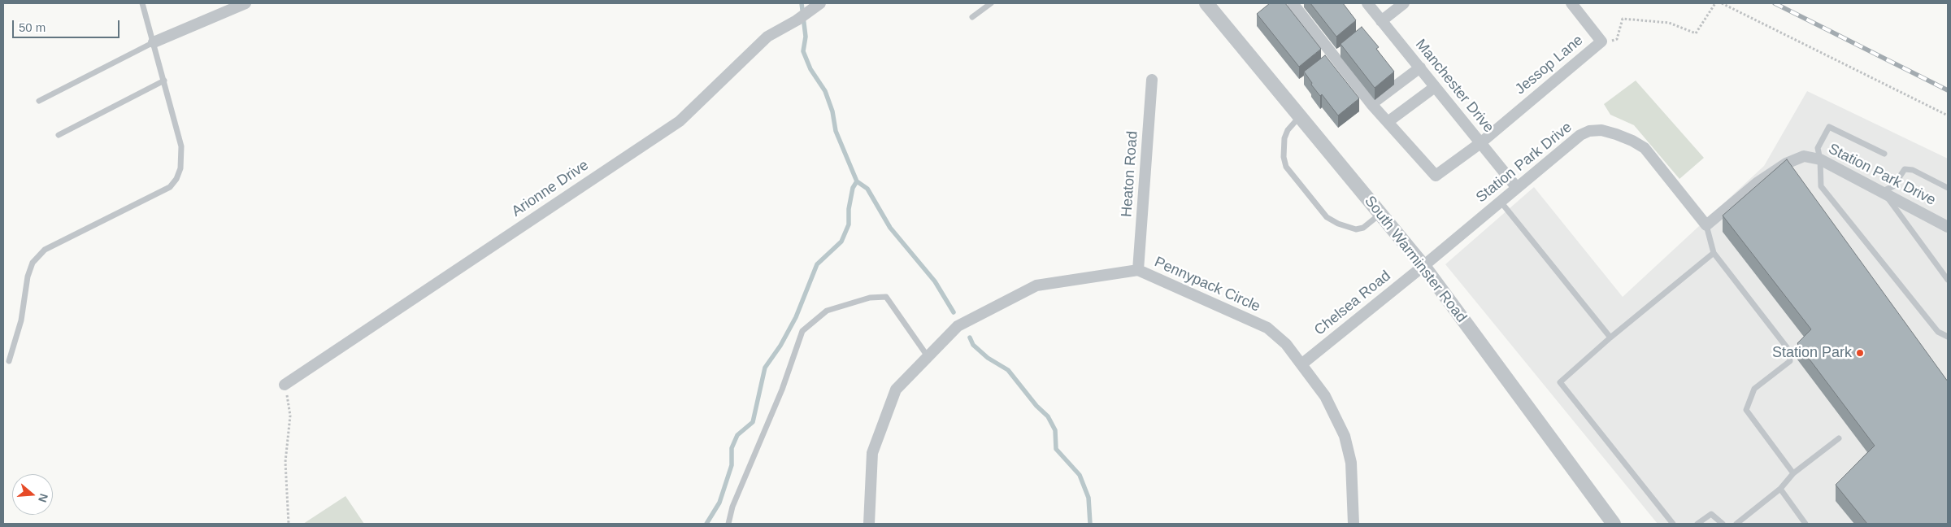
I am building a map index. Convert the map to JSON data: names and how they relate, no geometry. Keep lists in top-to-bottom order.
{
  "streets": {
    "street": [
      "Jessop Lane",
      "Manchester Drive",
      "Station Park Drive",
      "Heaton Road",
      "Arionne Drive",
      "South Warminster Road",
      "Pennypack Circle",
      "Chelsea Road"
    ]
  },
  "crossings": [
    ["Jessop Lane", "Manchester Drive"],
    ["Manchester Drive", "Station Park Drive"],
    ["Station Park Drive", "South Warminster Road"],
    ["Station Park Drive", "Chelsea Road"],
    ["Heaton Road", "Pennypack Circle"],
    ["South Warminster Road", "Chelsea Road"],
    ["Pennypack Circle", "Chelsea Road"]
  ],
  "places": ["Station Park"],
  "scale_bar": "50 m",
  "north": "right"
}
